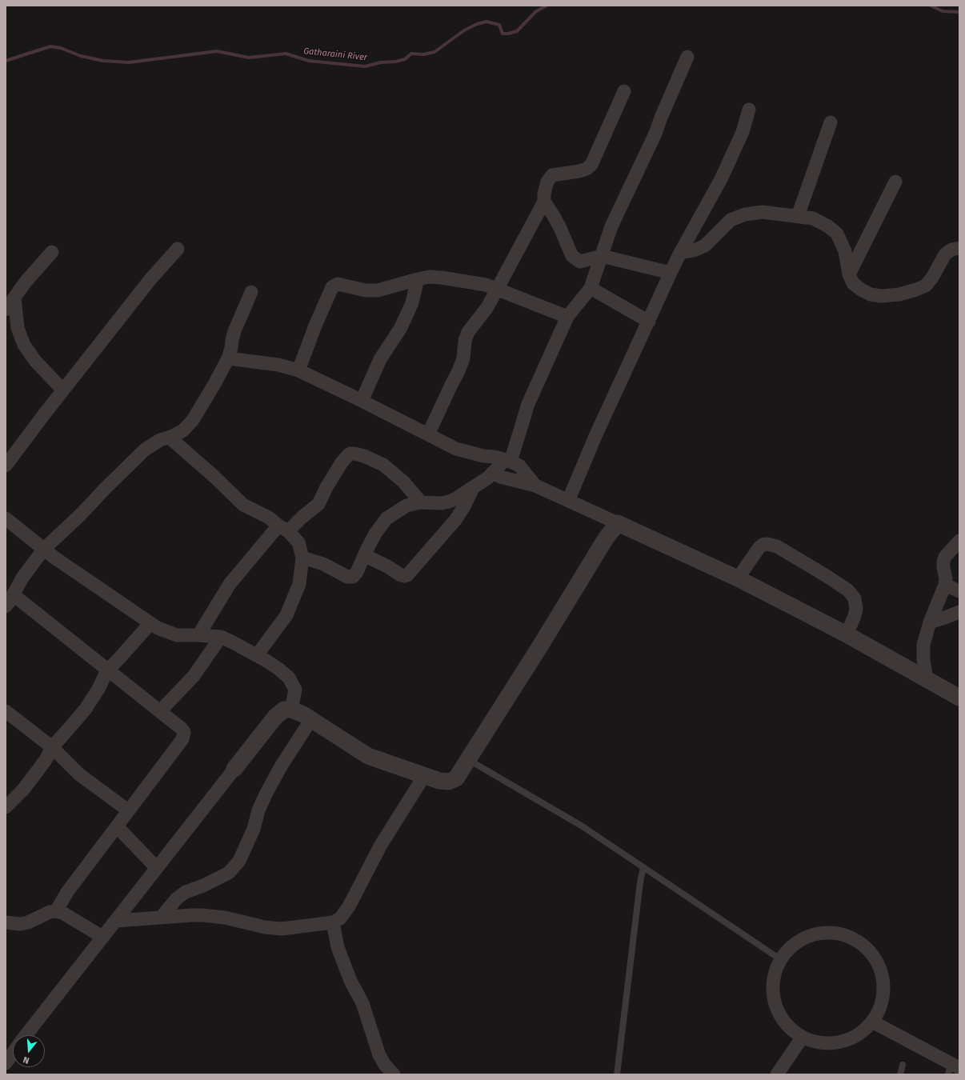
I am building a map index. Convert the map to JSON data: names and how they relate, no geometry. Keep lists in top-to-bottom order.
{
  "water": ["Gatharaini River"],
  "north": "bottom"
}
